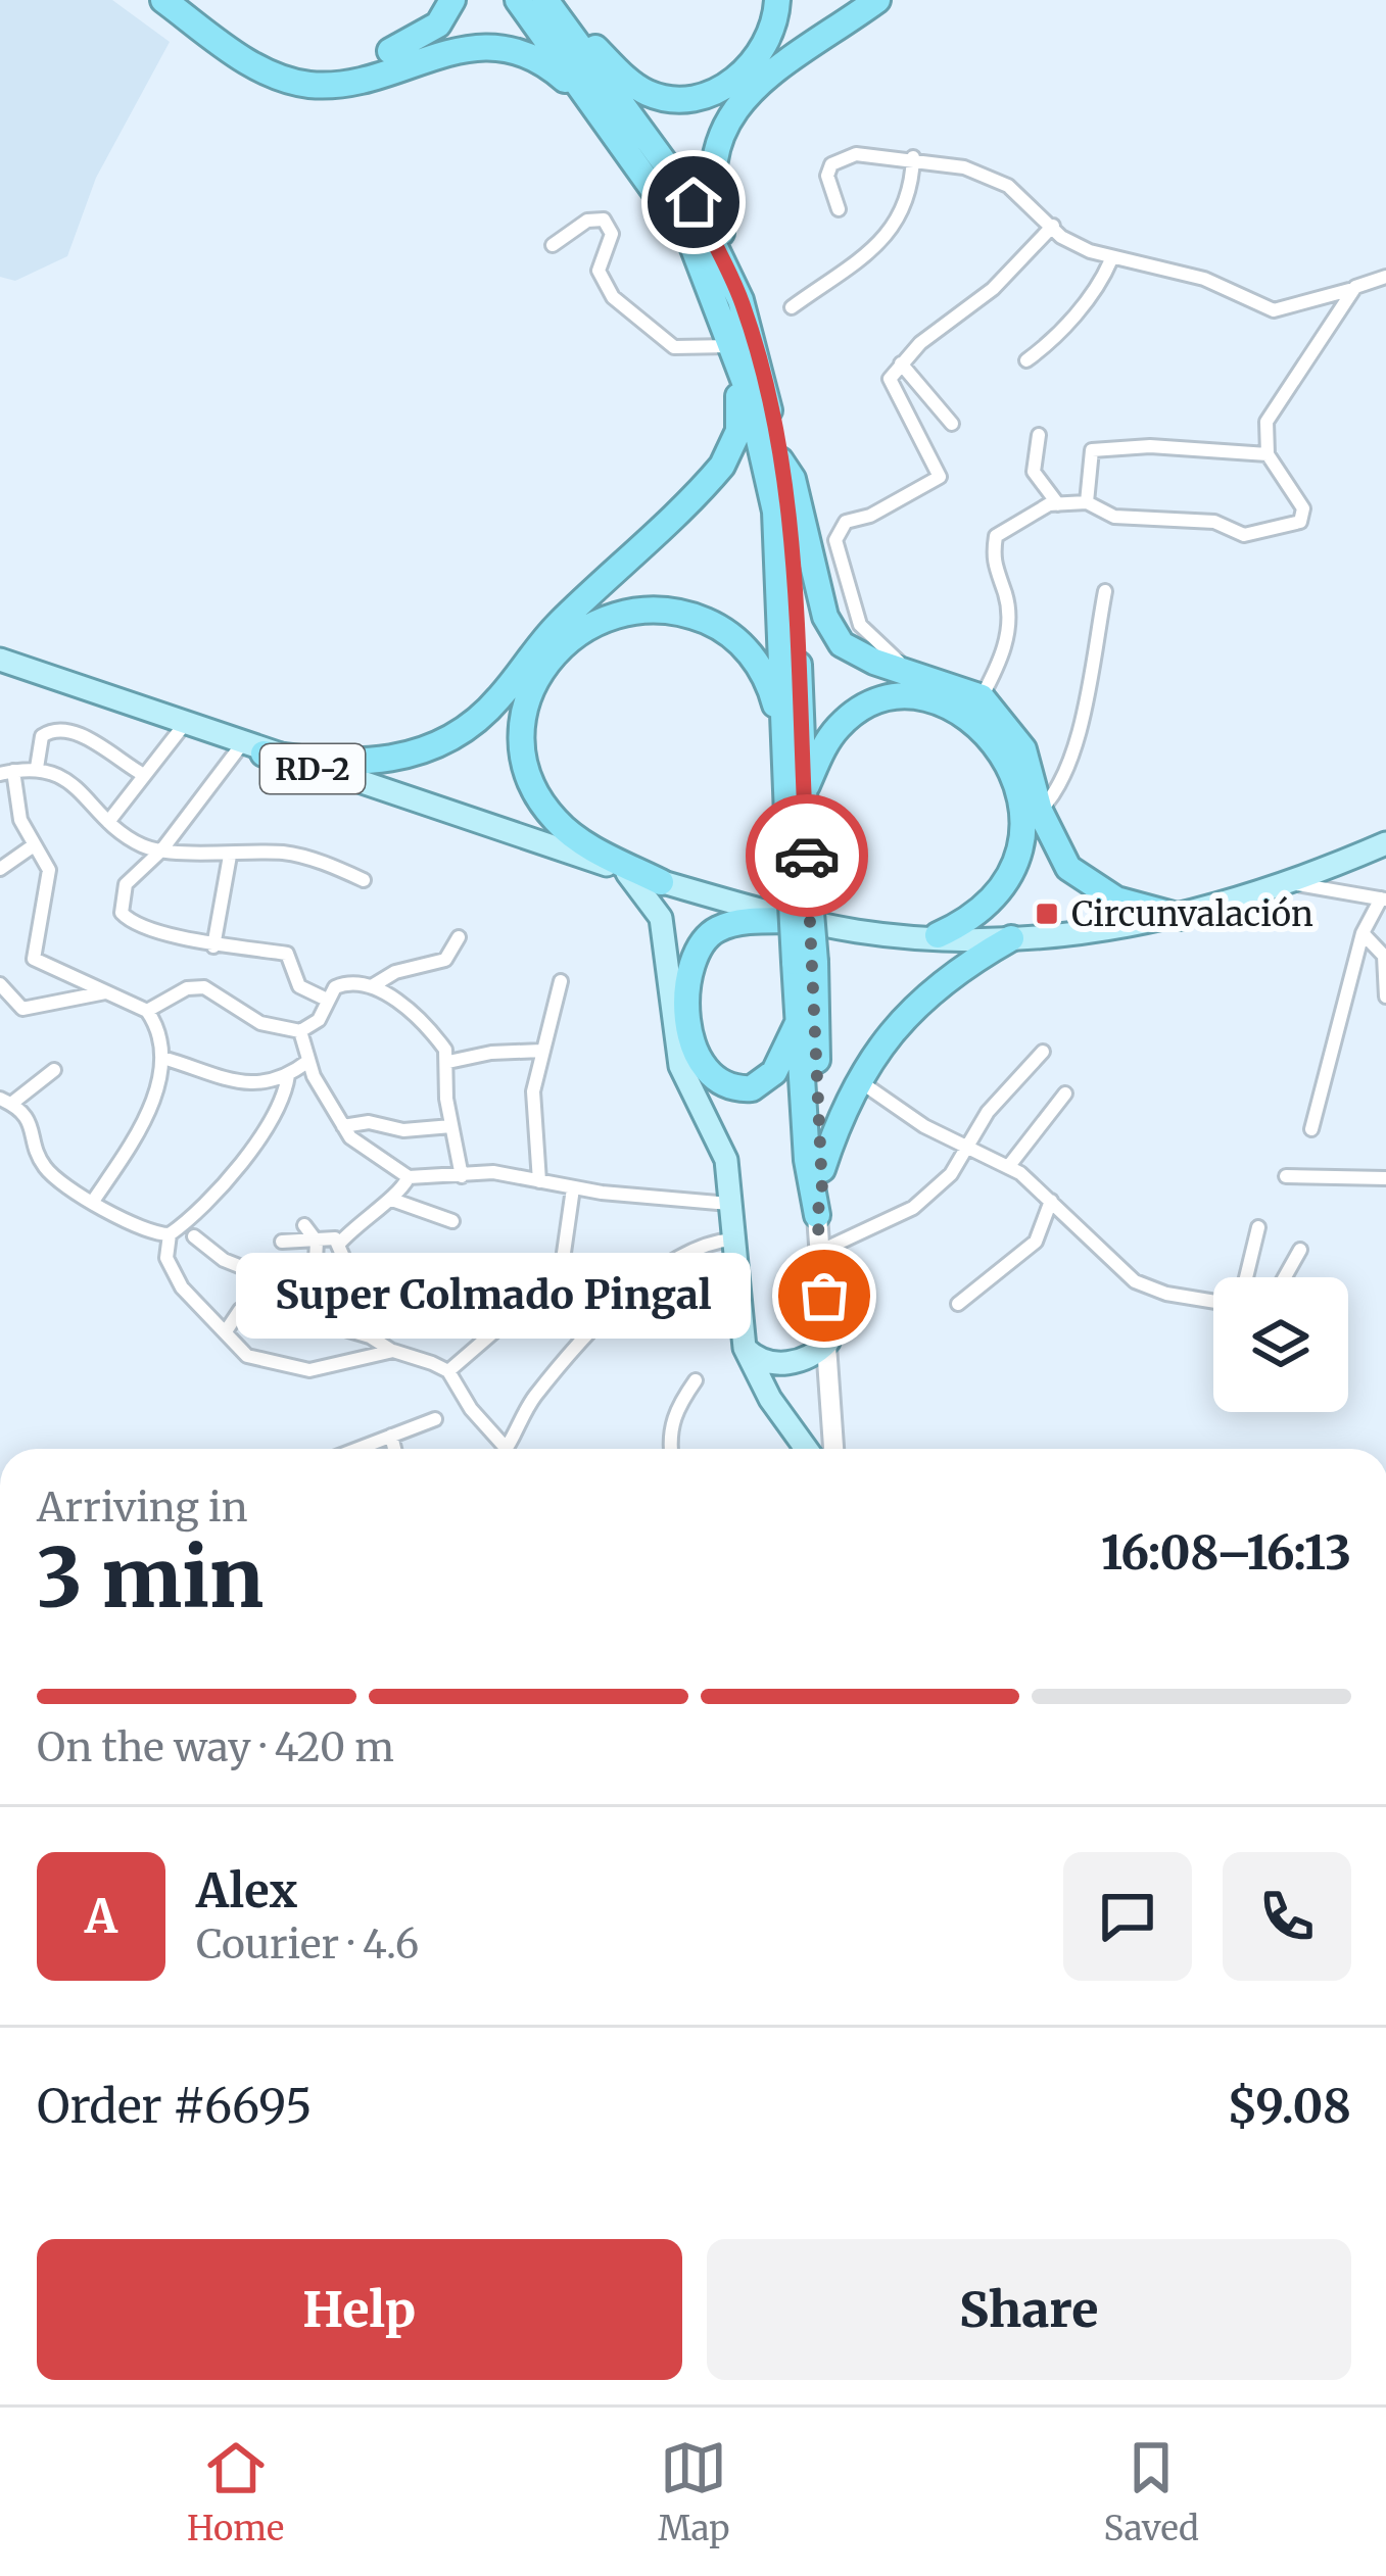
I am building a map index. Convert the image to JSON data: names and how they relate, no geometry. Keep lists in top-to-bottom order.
{
  "streets": {
    "main road": ["RD-2"]
  },
  "places": {
    "transit": ["Circunvalación"],
    "other": ["Super Colmado Pingal"]
  },
  "page": {
    "bubble": "Super Colmado Pingal",
    "heading": ["3 min", "Arriving in", "16:08–16:13"],
    "panel": [
      "Alex",
      "Courier · 4.6",
      "Order #6695",
      "$9.08"
    ],
    "bar": "On the way · 420 m",
    "round": "A",
    "buttons": ["Help", "Share"],
    "tabs": ["Home", "Map", "Saved"]
  }
}
